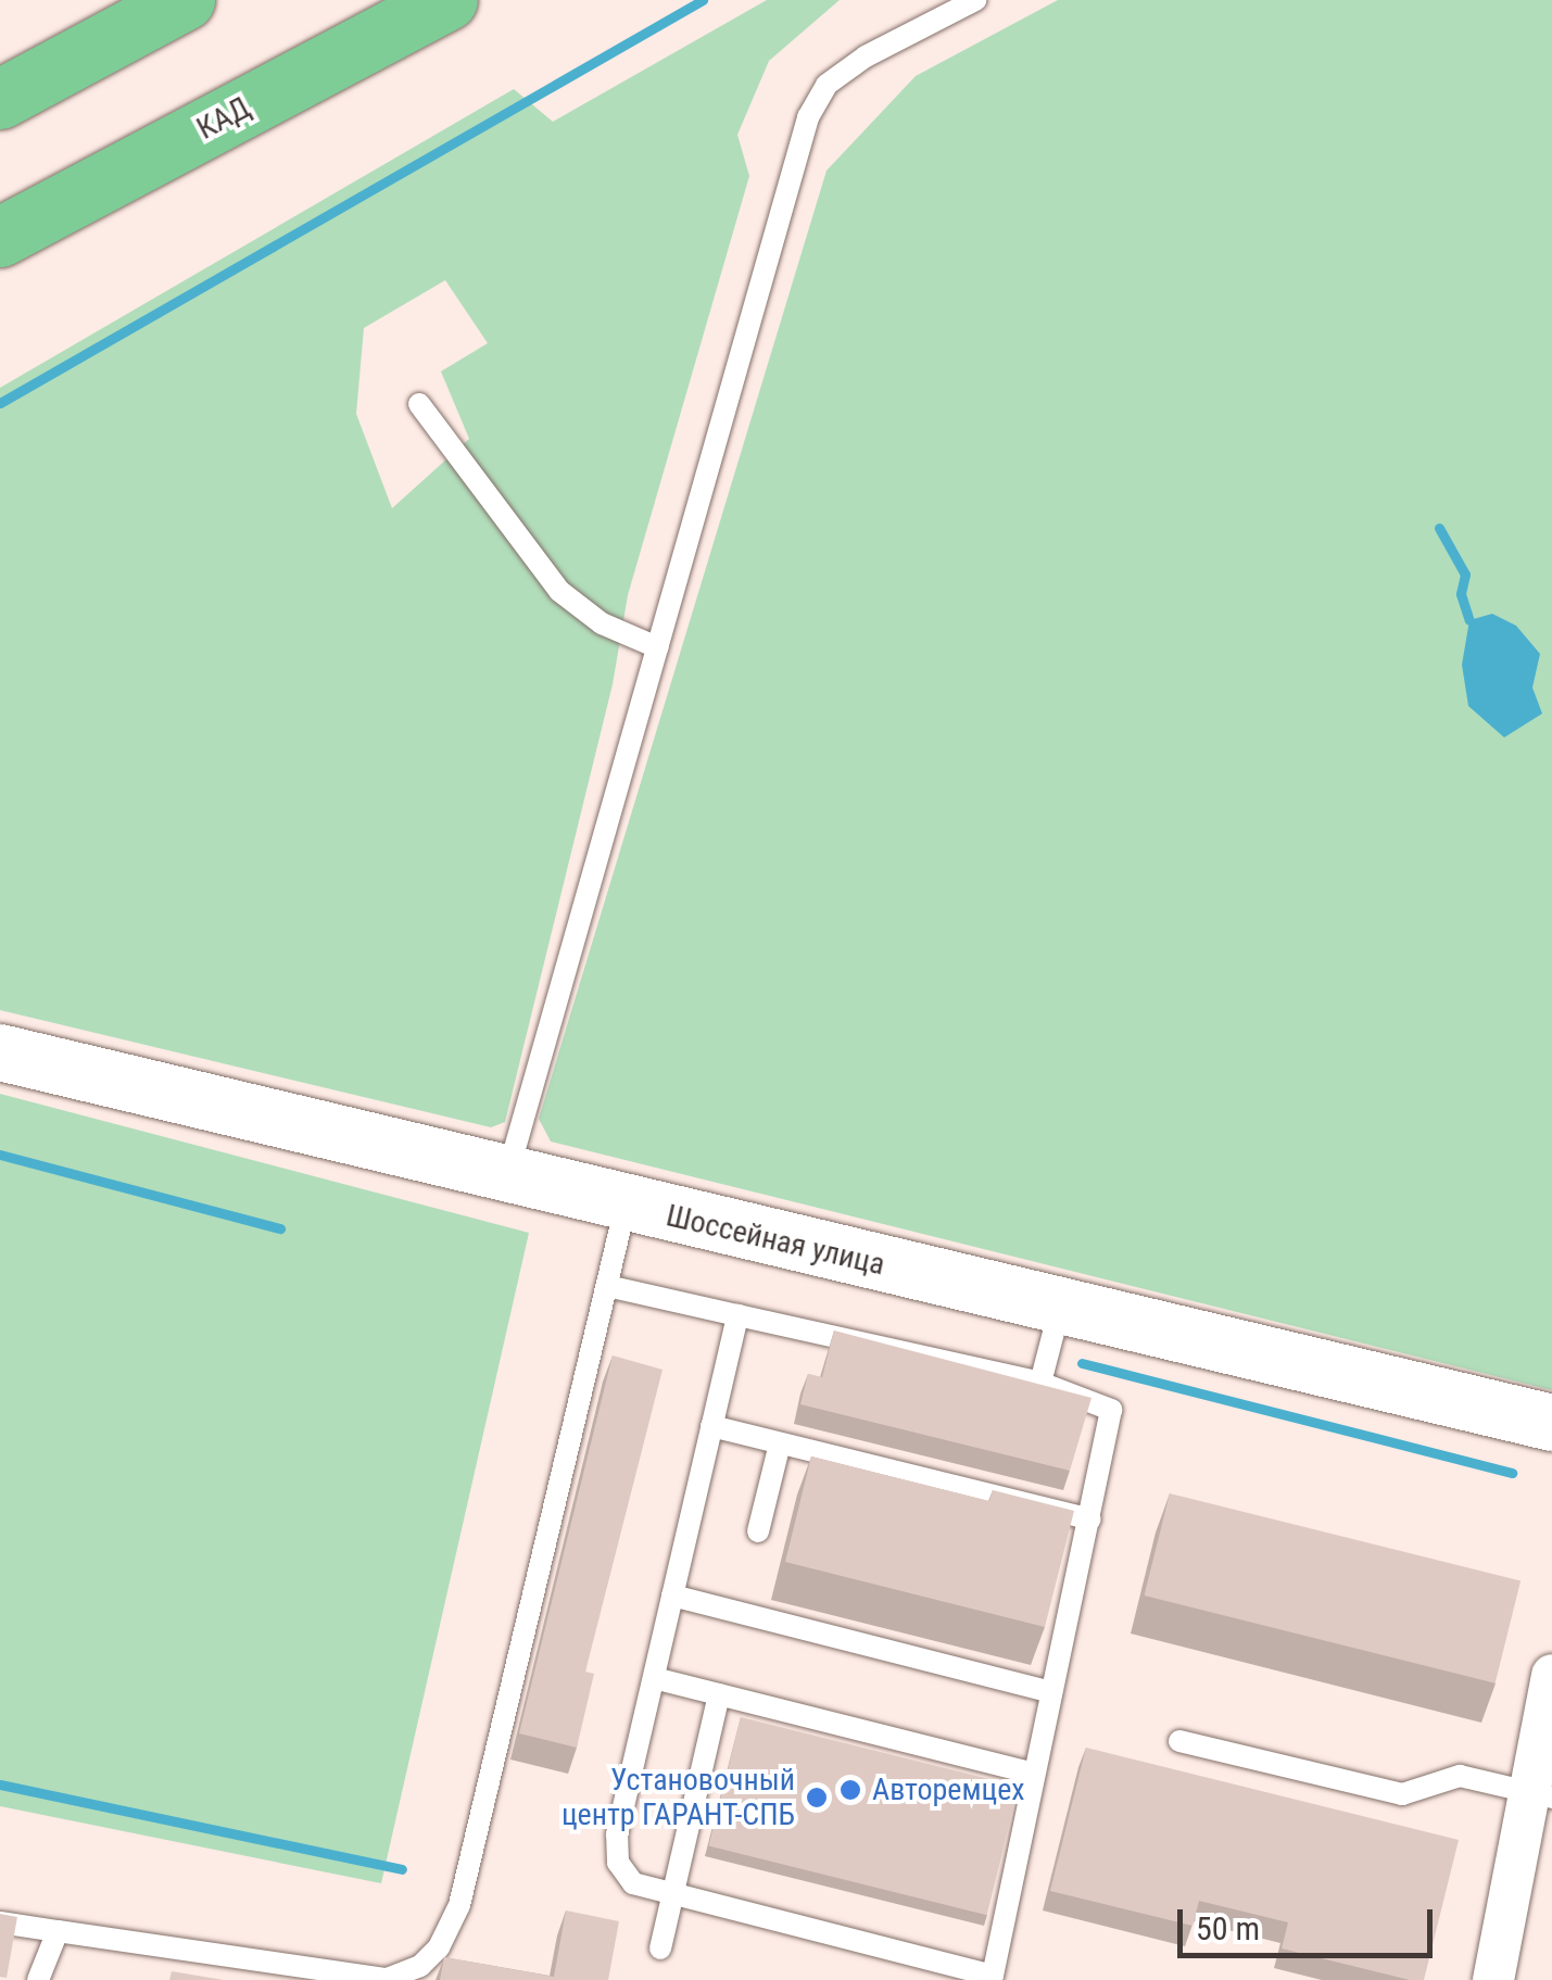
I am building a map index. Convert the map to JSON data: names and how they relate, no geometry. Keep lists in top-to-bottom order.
{
  "streets": {
    "highway": ["КАД"],
    "main road": ["Шоссейная улица"]
  },
  "places": ["Авторемцех", "Установочный центр ГАРАНТ-СПБ"],
  "scale_bar": "50 m"
}
